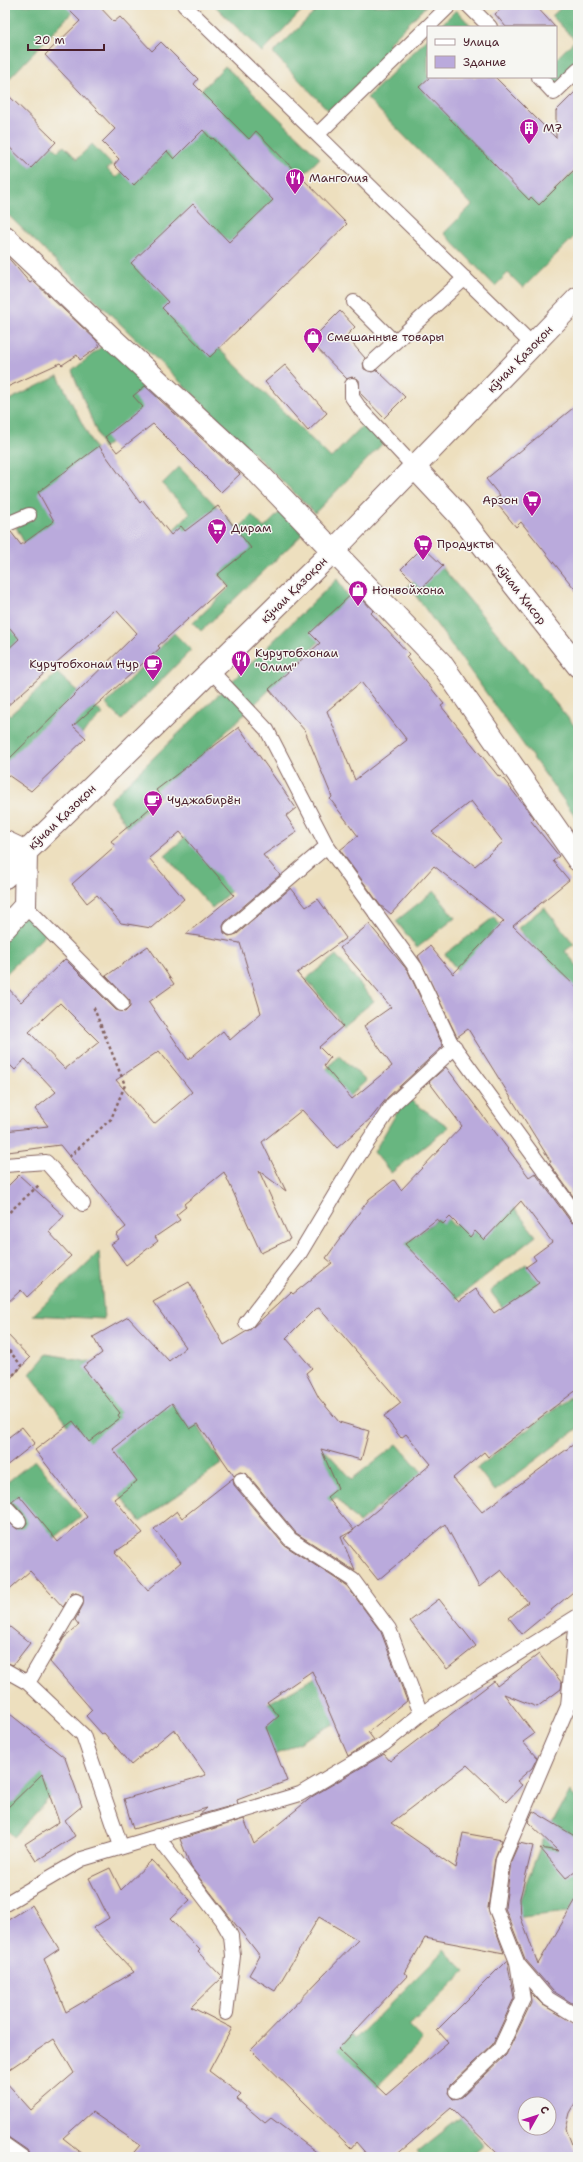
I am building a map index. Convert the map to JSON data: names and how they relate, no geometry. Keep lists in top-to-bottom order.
{
  "streets": {
    "street": ["кӯчаи Қазоқон", "кӯчаи Ҳисор"]
  },
  "crossings": [
    ["кӯчаи Қазоқон", "кӯчаи Ҳисор"]
  ],
  "places": {
    "building": ["М7"],
    "restaurant": ["Манголия", "Курутобхонаи \"Олим\""],
    "shop": ["Смешанные товары", "Нонвойхона"],
    "supermarket": ["Арзон", "Дирам", "Продукты"],
    "cafe": ["Курутобхонаи Нур", "Чуджабирён"]
  },
  "legend": ["Улица", "Здание"],
  "scale_bar": "20 m",
  "north": "top right"
}
